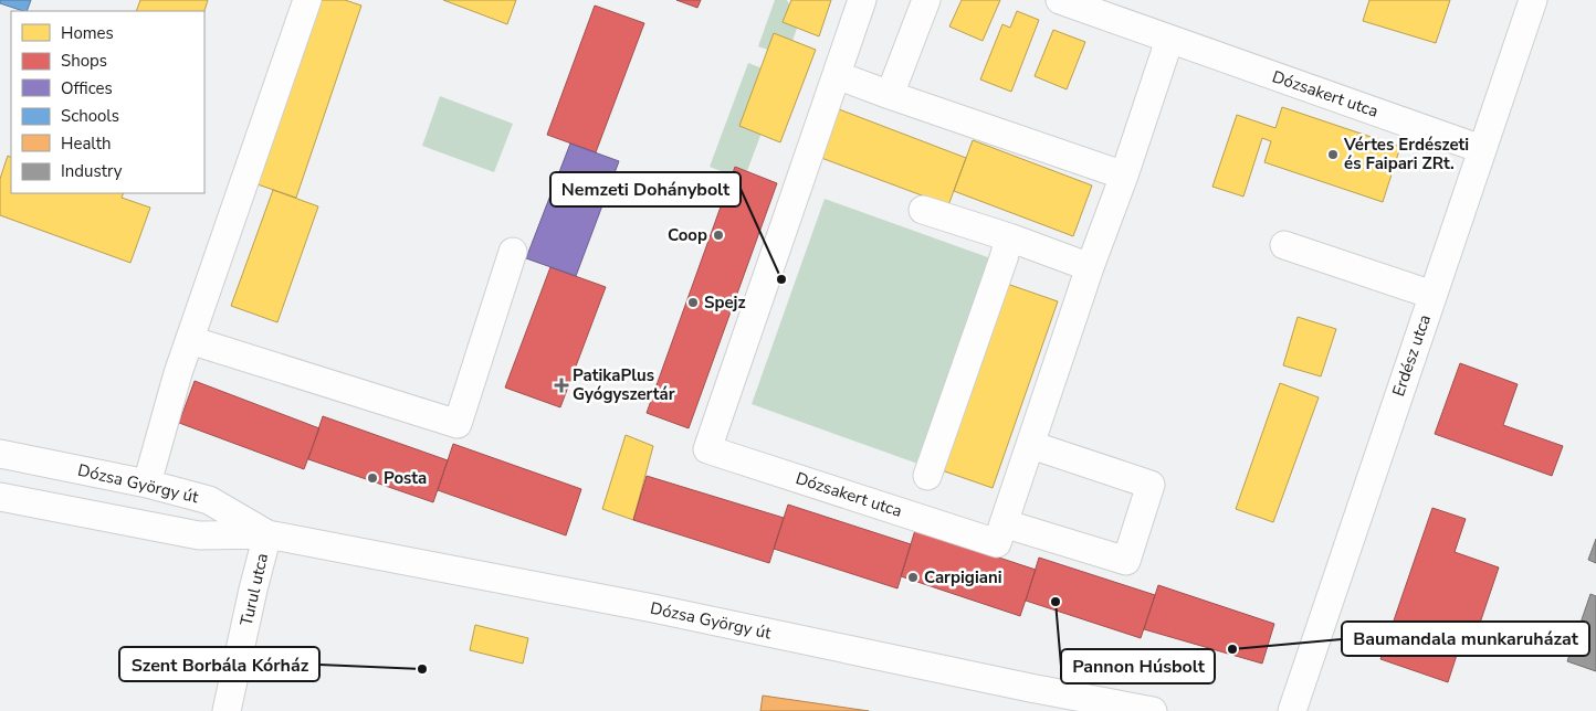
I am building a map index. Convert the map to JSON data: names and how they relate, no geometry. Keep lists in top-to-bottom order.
{
  "streets": {
    "street": [
      "Dózsakert utca",
      "Erdész utca",
      "Dózsa György út",
      "Turul utca"
    ]
  },
  "crossings": [
    ["Dózsakert utca", "Erdész utca"],
    ["Dózsa György út", "Turul utca"]
  ],
  "places": {
    "other": [
      "Vértes Erdészeti és Faipari ZRt.",
      "Coop",
      "Nemzeti Dohánybolt",
      "Spejz",
      "Posta",
      "Carpigiani",
      "Pannon Húsbolt",
      "Baumandala munkaruházat",
      "Szent Borbála Kórház"
    ],
    "health": ["PatikaPlus Gyógyszertár"]
  },
  "legend": [
    "Homes",
    "Shops",
    "Offices",
    "Schools",
    "Health",
    "Industry"
  ]
}
